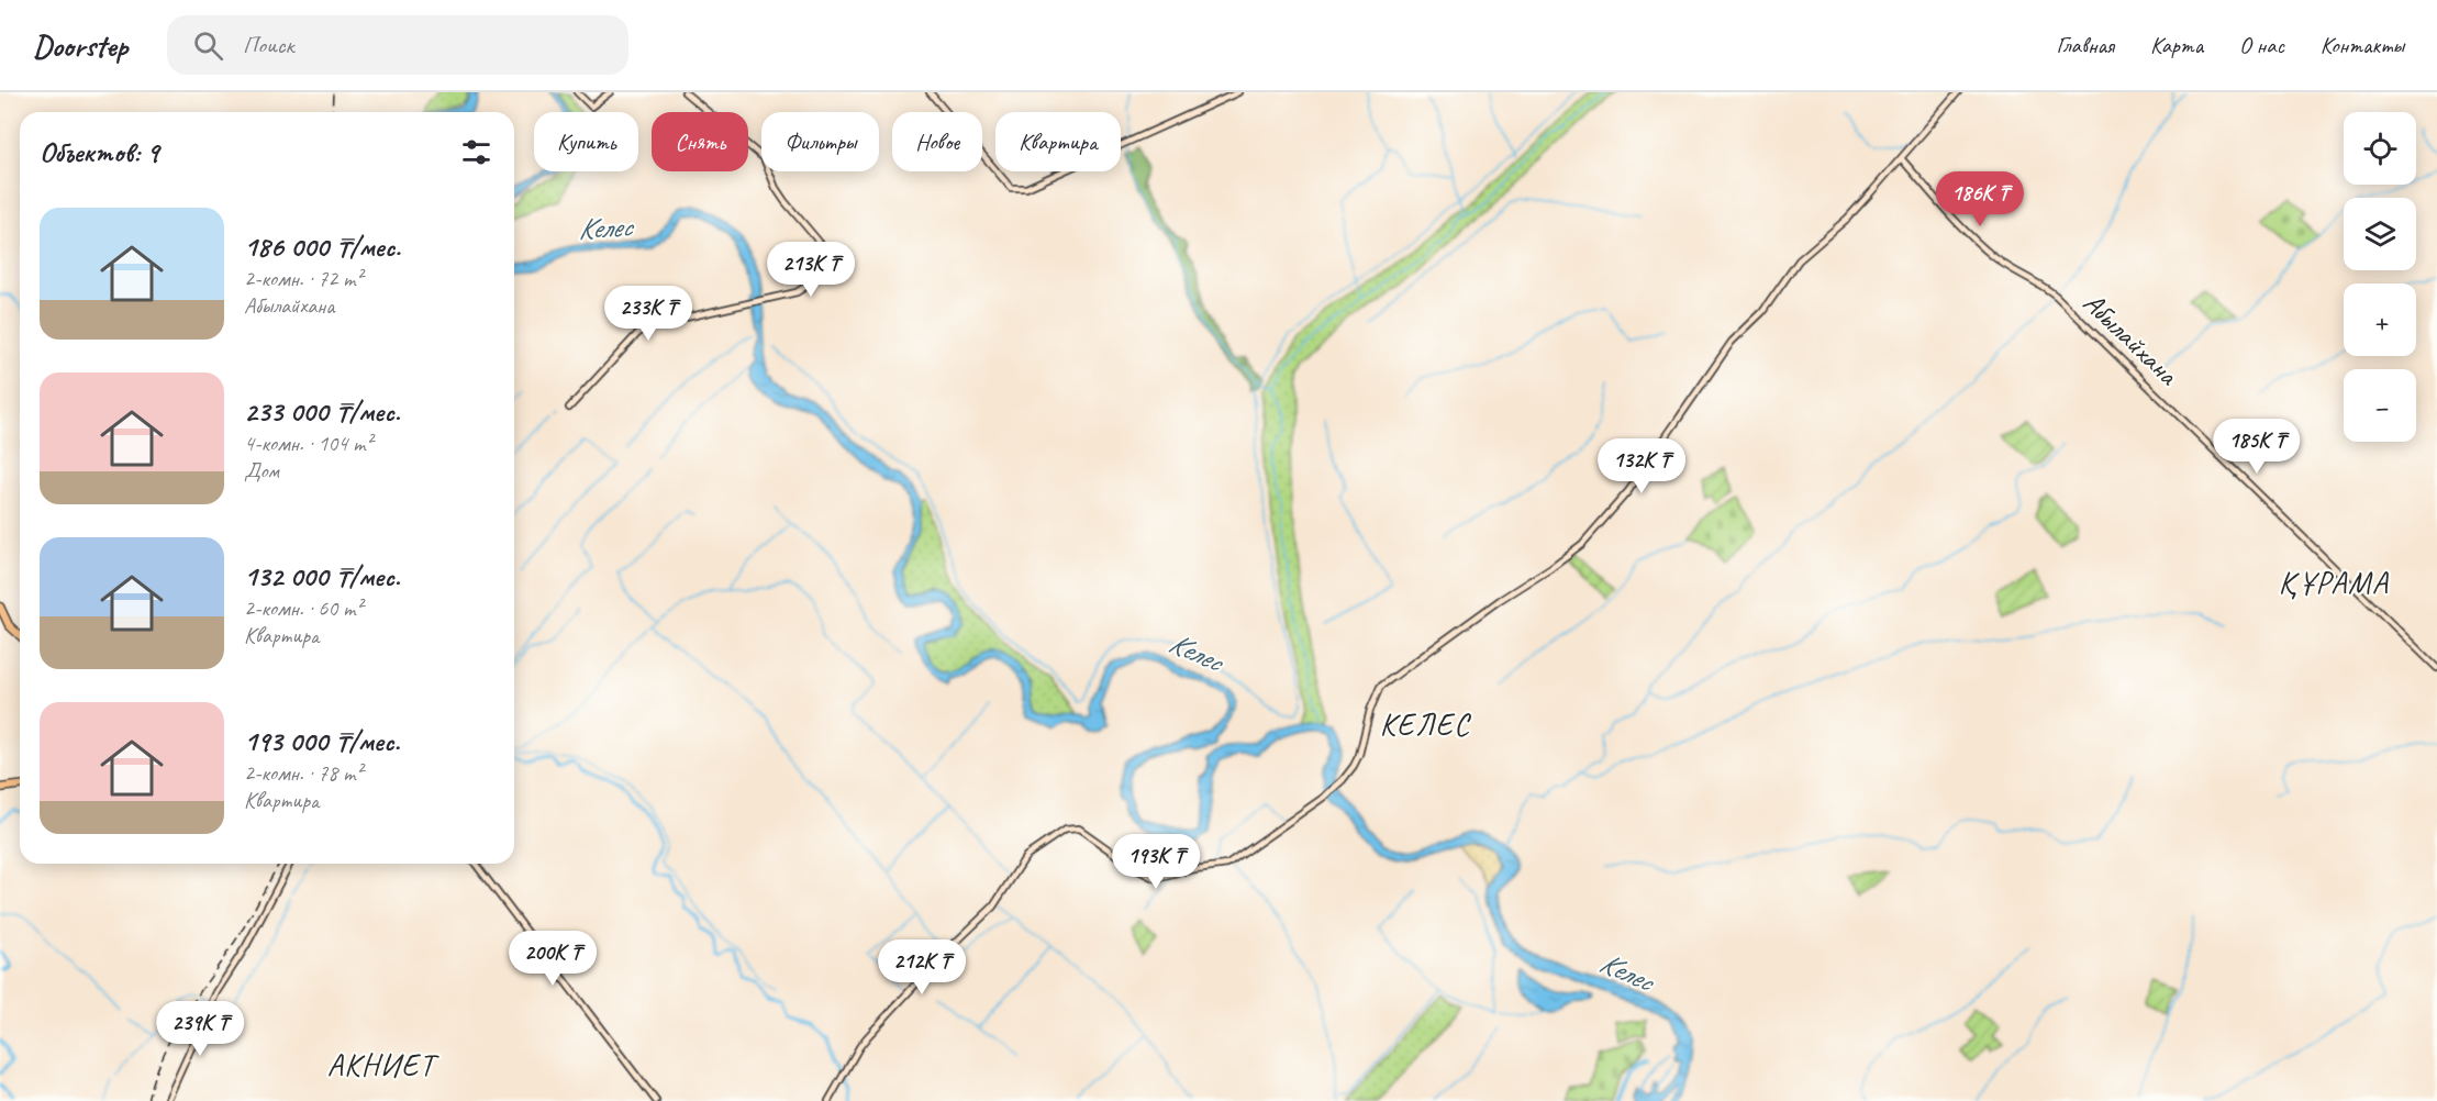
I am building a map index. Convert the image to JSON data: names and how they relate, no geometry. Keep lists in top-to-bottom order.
{
  "streets": {
    "main road": ["Абылайхана"]
  },
  "districts": ["ҚҰРАМА", "КЕЛЕС", "АКНИЕТ"],
  "water": ["Келес"],
  "page": {
    "header": "Doorstep",
    "search": "Поиск",
    "nav": [
      "Главная",
      "Карта",
      "О нас",
      "Контакты"
    ],
    "map_buttons": ["+", "−"],
    "chip": [
      "Купить",
      "Снять",
      "Фильтры",
      "Новое",
      "Квартира"
    ],
    "heading": "Объектов: 9",
    "price": [
      "186K ₸",
      "213K ₸",
      "233K ₸",
      "185K ₸",
      "132K ₸",
      "193K ₸",
      "200K ₸",
      "212K ₸",
      "239K ₸"
    ],
    "list": [
      {
        "name": "186 000 ₸/мес.",
        "note": "2-комн. · 72 m² · Абылайхана"
      },
      {
        "name": "233 000 ₸/мес.",
        "note": "4-комн. · 104 m² · Дом"
      },
      {
        "name": "132 000 ₸/мес.",
        "note": "2-комн. · 60 m² · Квартира"
      },
      {
        "name": "193 000 ₸/мес.",
        "note": "2-комн. · 78 m² · Квартира"
      }
    ]
  }
}
